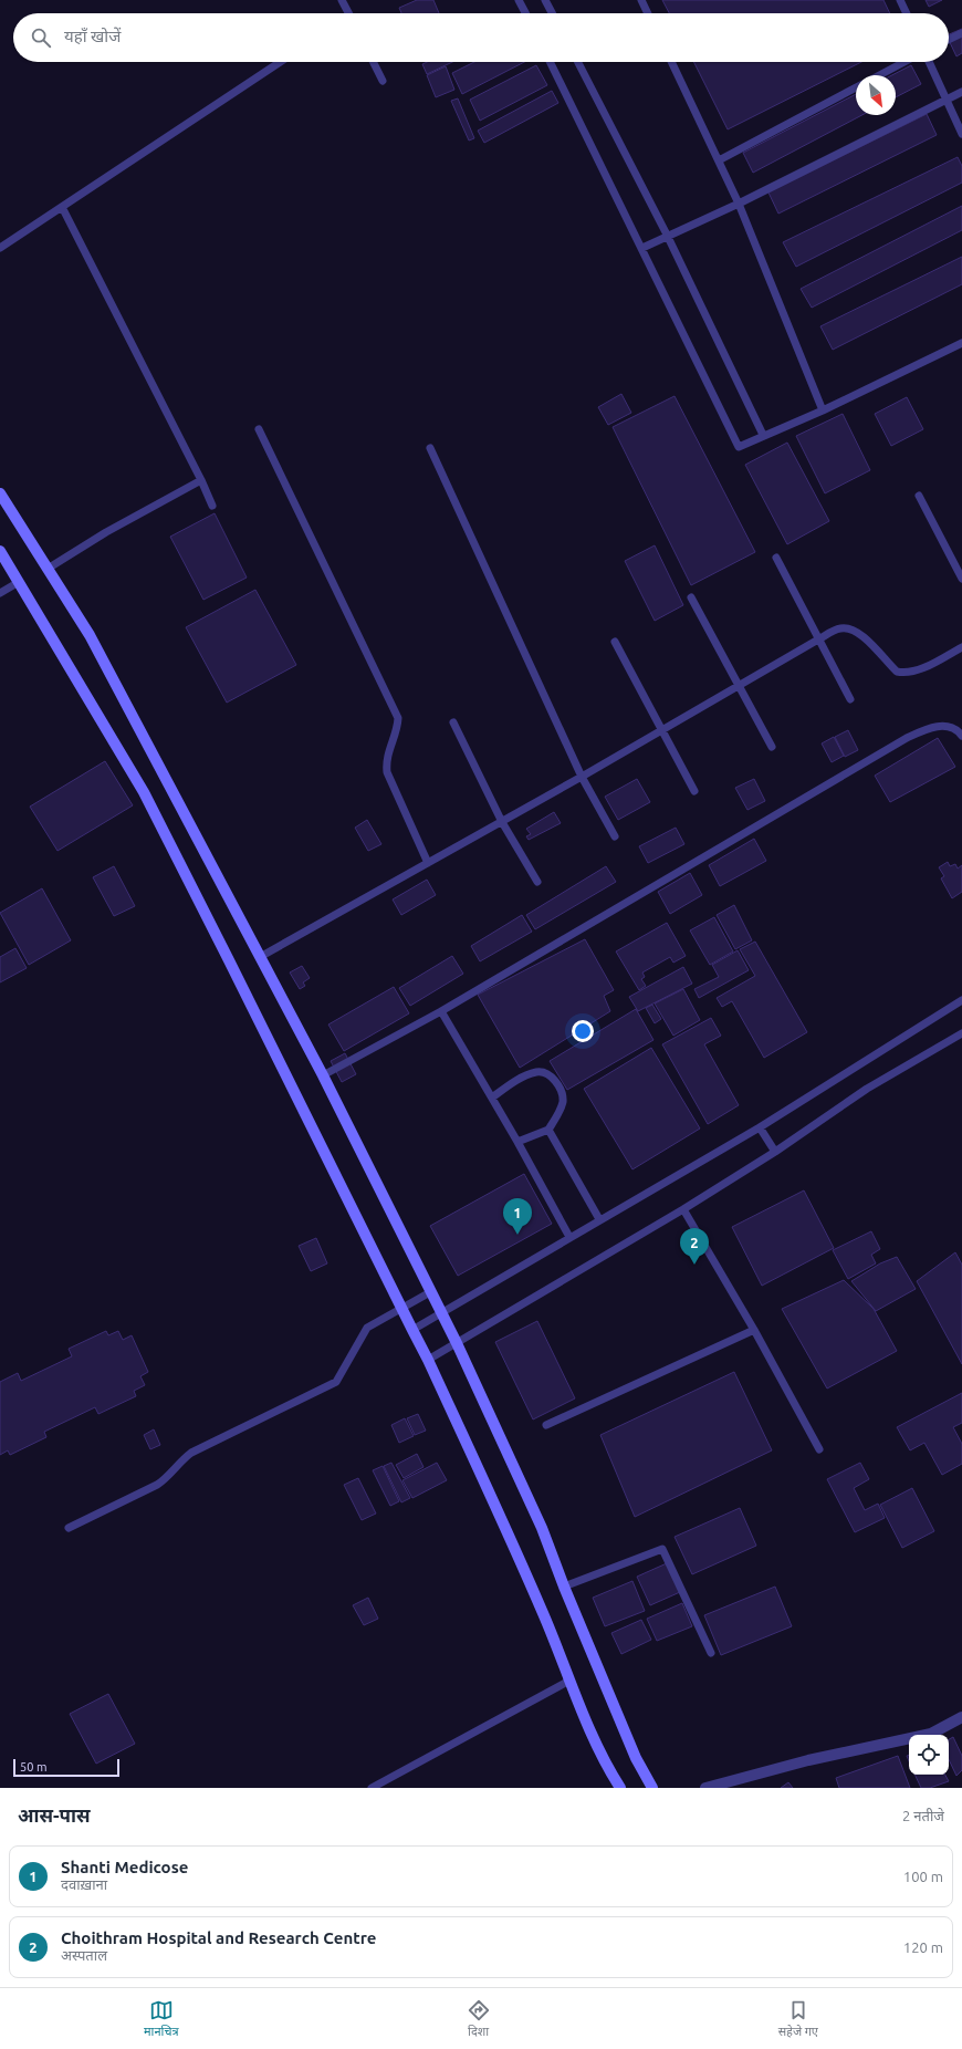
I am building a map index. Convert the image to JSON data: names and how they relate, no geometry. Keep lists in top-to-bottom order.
{
  "scale_bar": "50 m",
  "north": "bottom right",
  "page": {
    "search": "यहाँ खोजें",
    "pins": ["1", "2"],
    "scale": "50 m",
    "heading": ["आस-पास", "2 नतीजे"],
    "list": [
      {
        "mark": "1",
        "name": "Shanti Medicose",
        "note": "दवाख़ाना",
        "value": "100 m"
      },
      {
        "mark": "2",
        "name": "Choithram Hospital and Research Centre",
        "note": "अस्पताल",
        "value": "120 m"
      }
    ],
    "nav": ["मानचित्र", "दिशा", "सहेजे गए"]
  }
}
